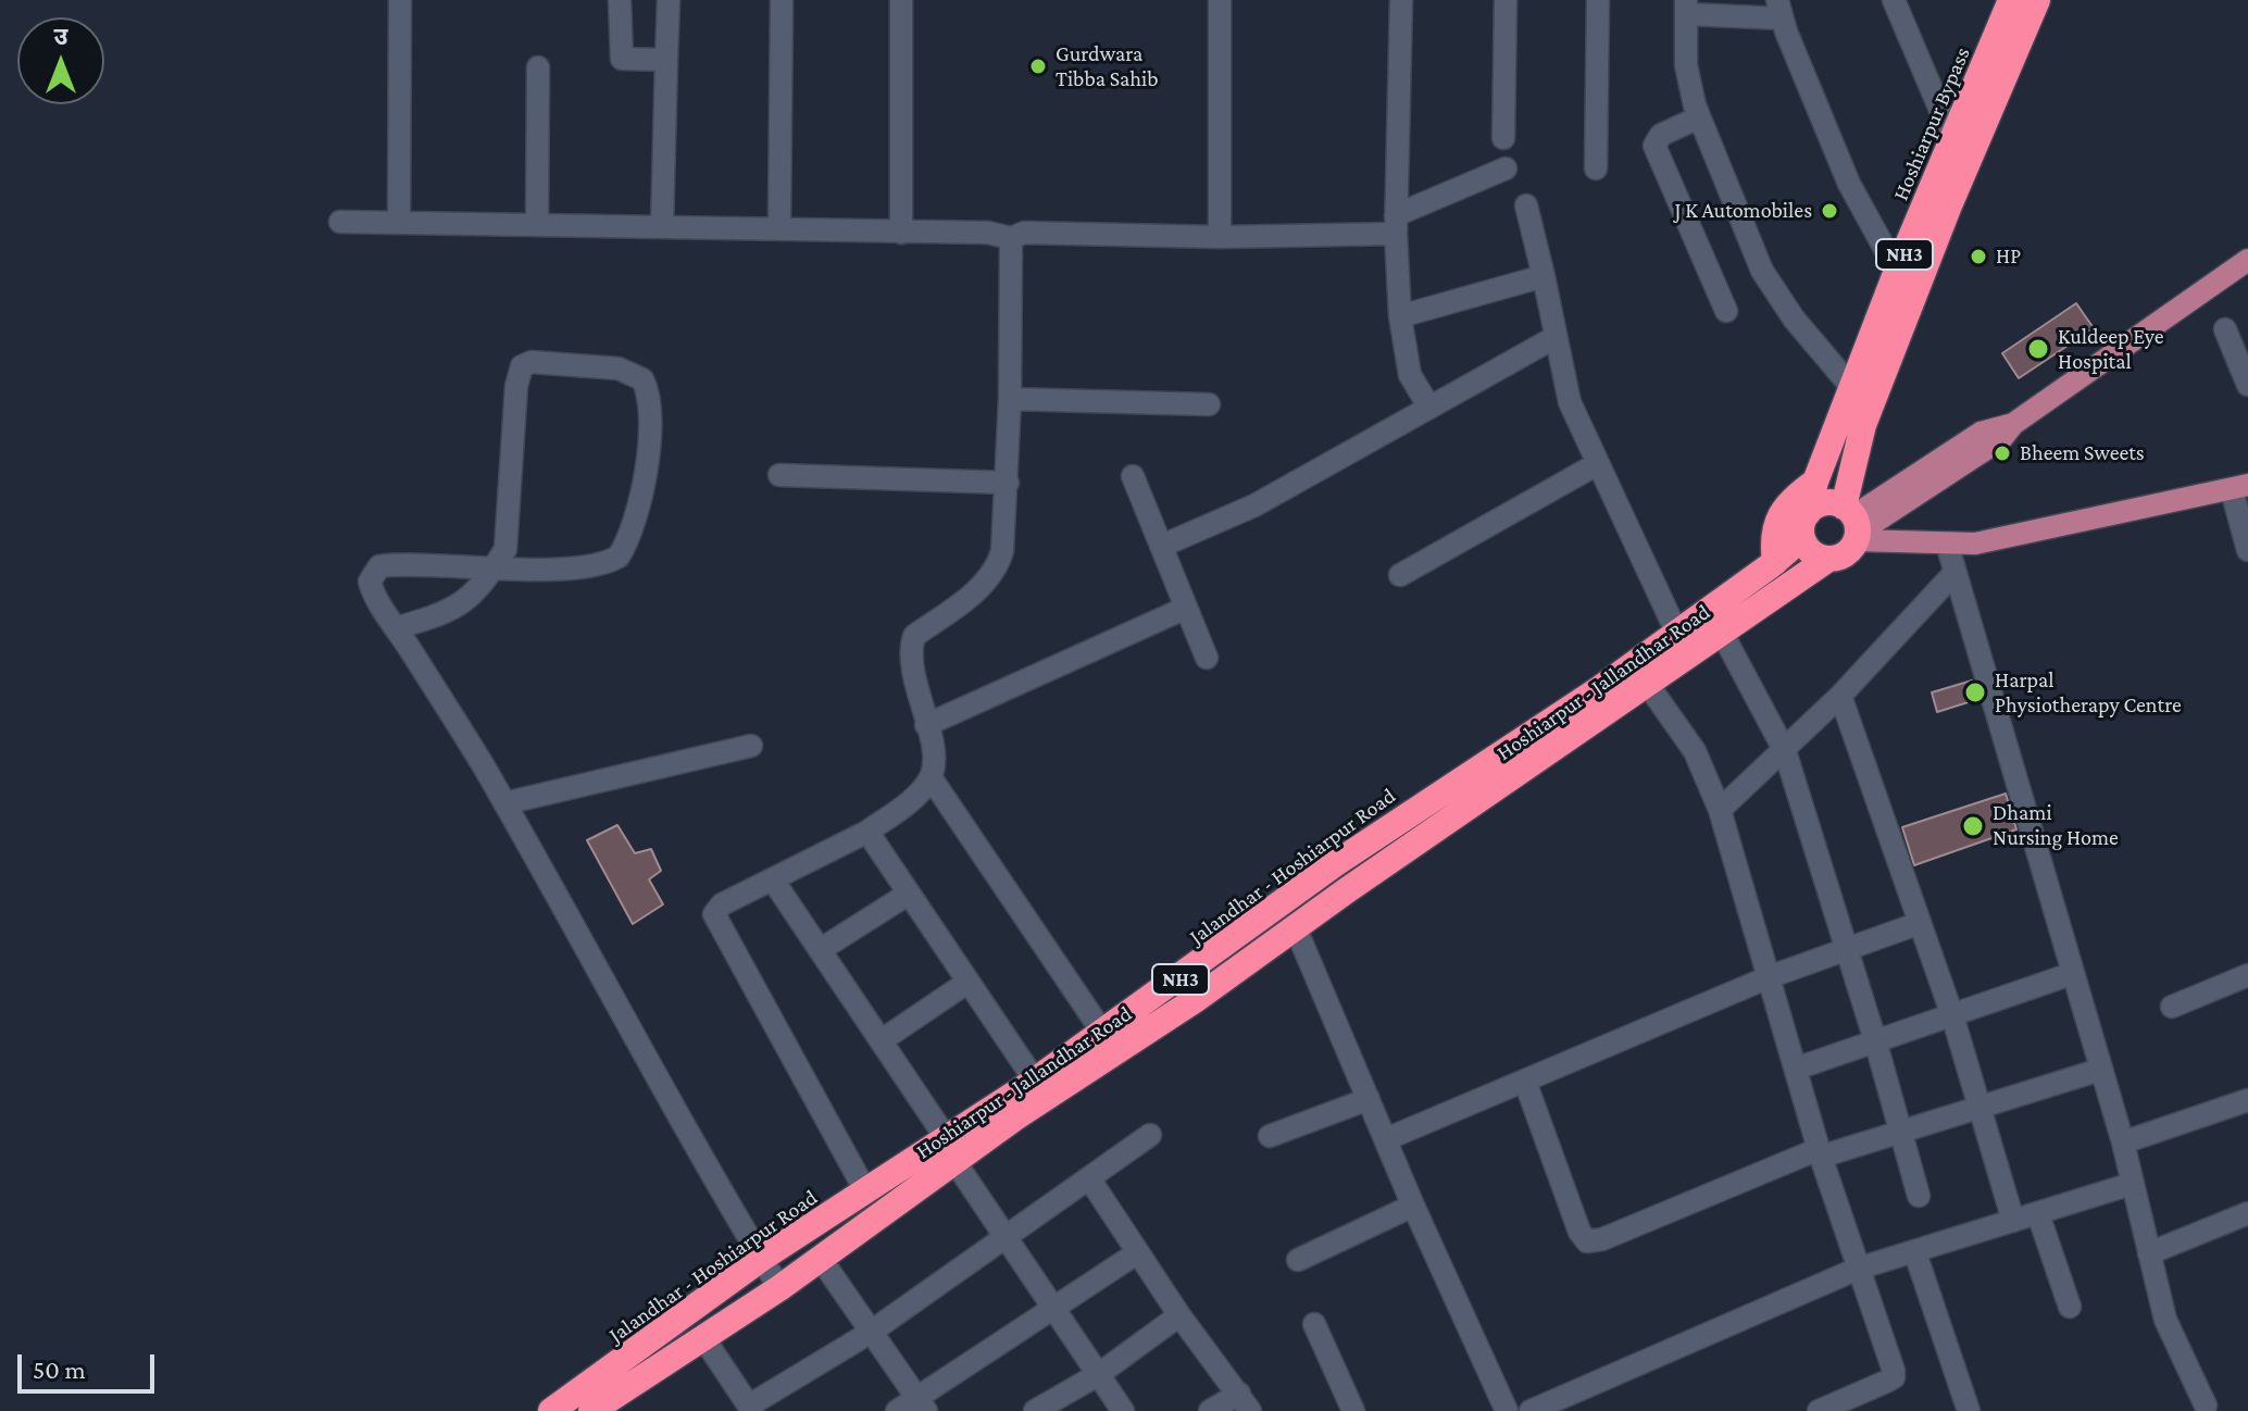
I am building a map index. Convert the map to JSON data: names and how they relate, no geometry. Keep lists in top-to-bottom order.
{
  "streets": {
    "highway": [
      "Hoshiarpur Bypass",
      "NH3",
      "Hoshiarpur - Jallandhar Road",
      "Jalandhar - Hoshiarpur Road"
    ]
  },
  "crossings": [
    ["Hoshiarpur Bypass", "NH3"],
    ["Hoshiarpur Bypass", "Jalandhar - Hoshiarpur Road"],
    ["NH3", "Hoshiarpur - Jallandhar Road"],
    ["Hoshiarpur - Jallandhar Road", "Jalandhar - Hoshiarpur Road"]
  ],
  "places": [
    "Gurdwara Tibba Sahib",
    "J K Automobiles",
    "HP",
    "Kuldeep Eye Hospital",
    "Bheem Sweets",
    "Harpal Physiotherapy Centre",
    "Dhami Nursing Home"
  ],
  "scale_bar": "50 m",
  "north": "top"
}
